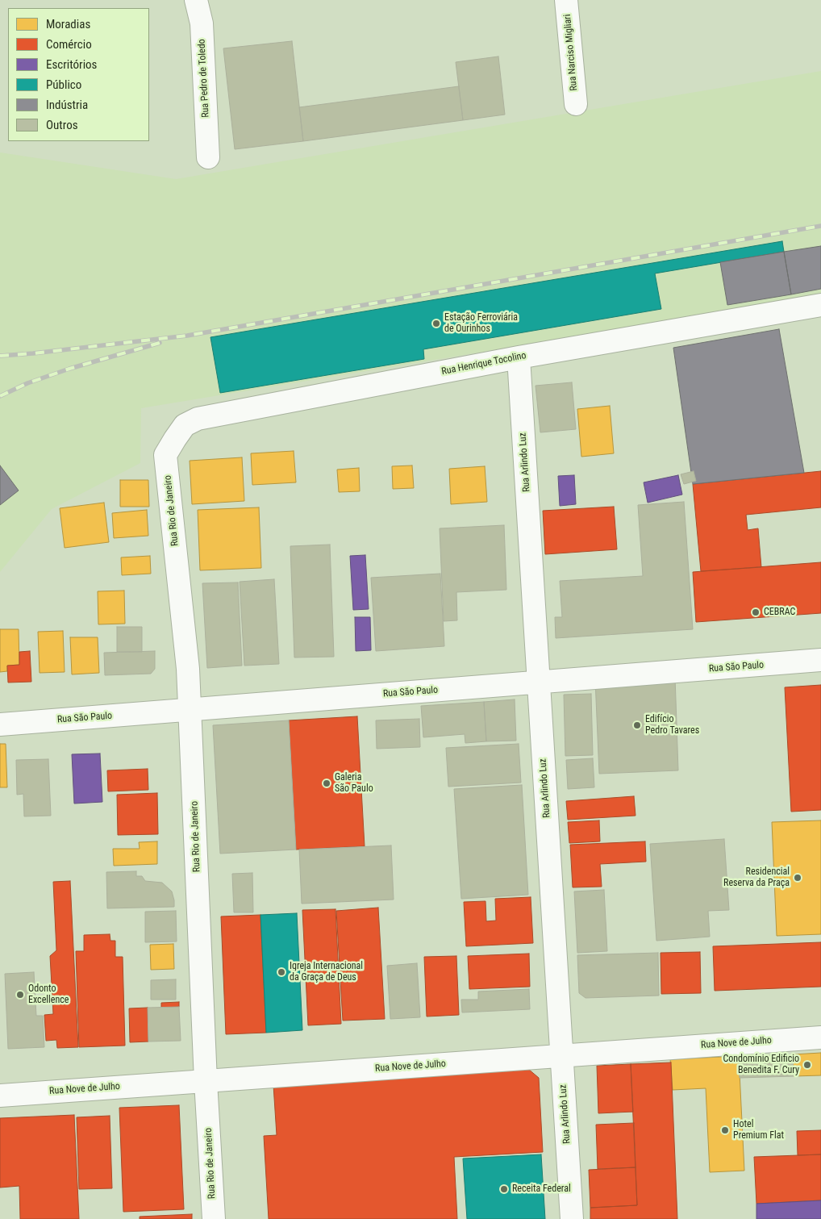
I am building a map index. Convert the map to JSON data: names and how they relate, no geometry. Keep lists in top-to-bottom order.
{
  "streets": {
    "street": [
      "Rua Narciso Migliari",
      "Rua Pedro de Toledo",
      "Rua Henrique Tocolino",
      "Rua Arlindo Luz",
      "Rua Rio de Janeiro",
      "Rua São Paulo",
      "Rua Nove de Julho"
    ]
  },
  "crossings": [
    ["Rua Henrique Tocolino", "Rua Arlindo Luz"],
    ["Rua Henrique Tocolino", "Rua Rio de Janeiro"],
    ["Rua Arlindo Luz", "Rua São Paulo"],
    ["Rua Arlindo Luz", "Rua Nove de Julho"],
    ["Rua Rio de Janeiro", "Rua São Paulo"],
    ["Rua Rio de Janeiro", "Rua Nove de Julho"]
  ],
  "places": [
    "Estação Ferroviária de Ourinhos",
    "CEBRAC",
    "Edifício Pedro Tavares",
    "Galeria São Paulo",
    "Residencial Reserva da Praça",
    "Igreja Internacional da Graça de Deus",
    "Odonto Excellence",
    "Condomínio Edificio Benedita F. Cury",
    "Hotel Premium Flat",
    "Receita Federal"
  ],
  "legend": [
    "Moradias",
    "Comércio",
    "Escritórios",
    "Público",
    "Indústria",
    "Outros"
  ]
}
